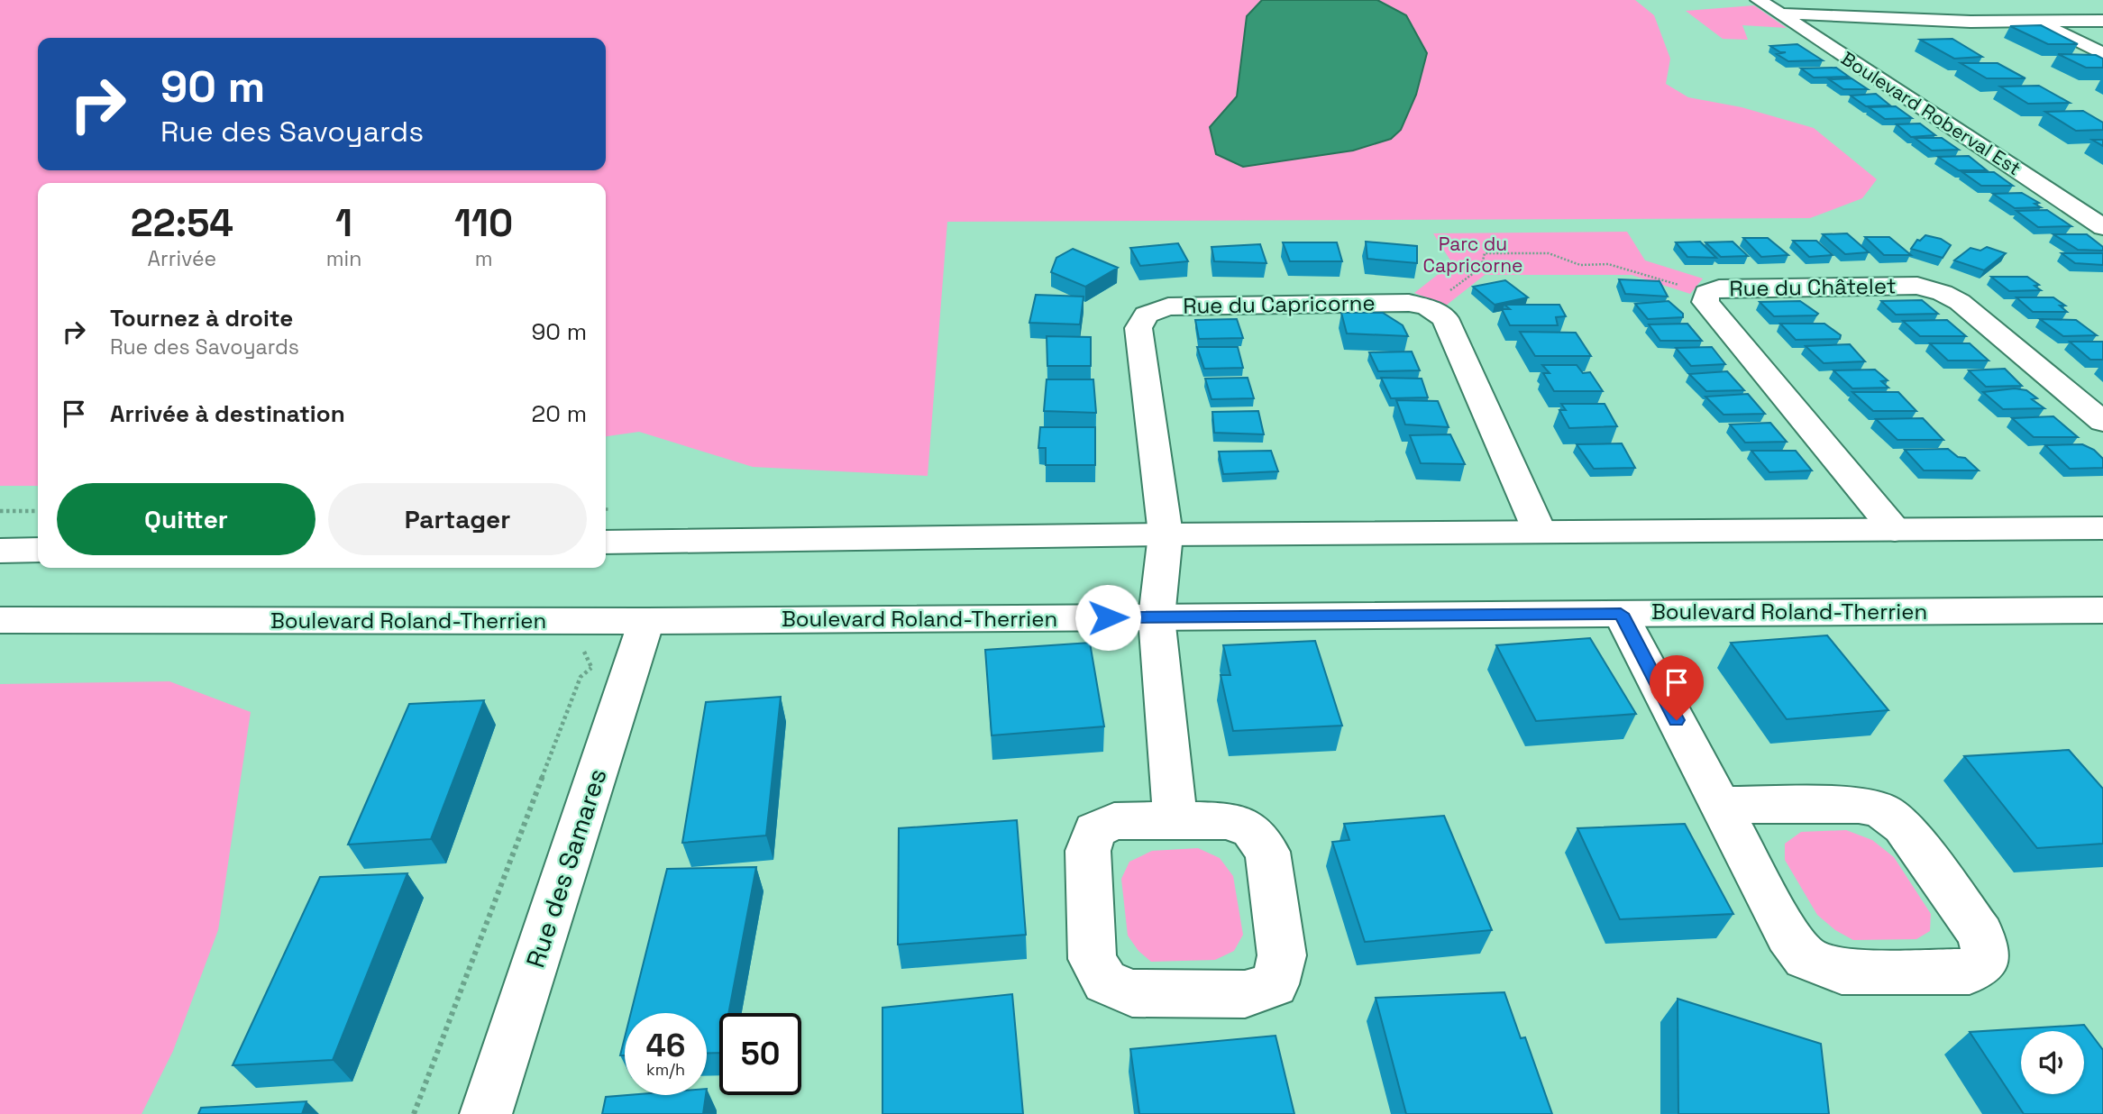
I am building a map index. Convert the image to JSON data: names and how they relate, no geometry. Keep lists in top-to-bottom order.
{
  "streets": {
    "street": [
      "Boulevard Roberval Est",
      "Rue du Châtelet",
      "Rue du Capricorne",
      "Boulevard Roland-Therrien",
      "Rue des Samares"
    ]
  },
  "crossings": [
    ["Rue du Capricorne", "Boulevard Roland-Therrien"],
    ["Boulevard Roland-Therrien", "Rue des Samares"]
  ],
  "parks": ["Parc du Capricorne"],
  "page": {
    "turn": ["90 m", "Rue des Savoyards"],
    "eta": [
      "22:54",
      "Arrivée",
      "1",
      "min",
      "110",
      "m"
    ],
    "list": [
      {
        "name": "Tournez à droite",
        "note": "Rue des Savoyards",
        "value": "90 m"
      },
      {
        "name": "Arrivée à destination",
        "value": "20 m"
      }
    ],
    "buttons": ["Quitter", "Partager"],
    "speed": "46 km/h",
    "limit": "50"
  }
}
